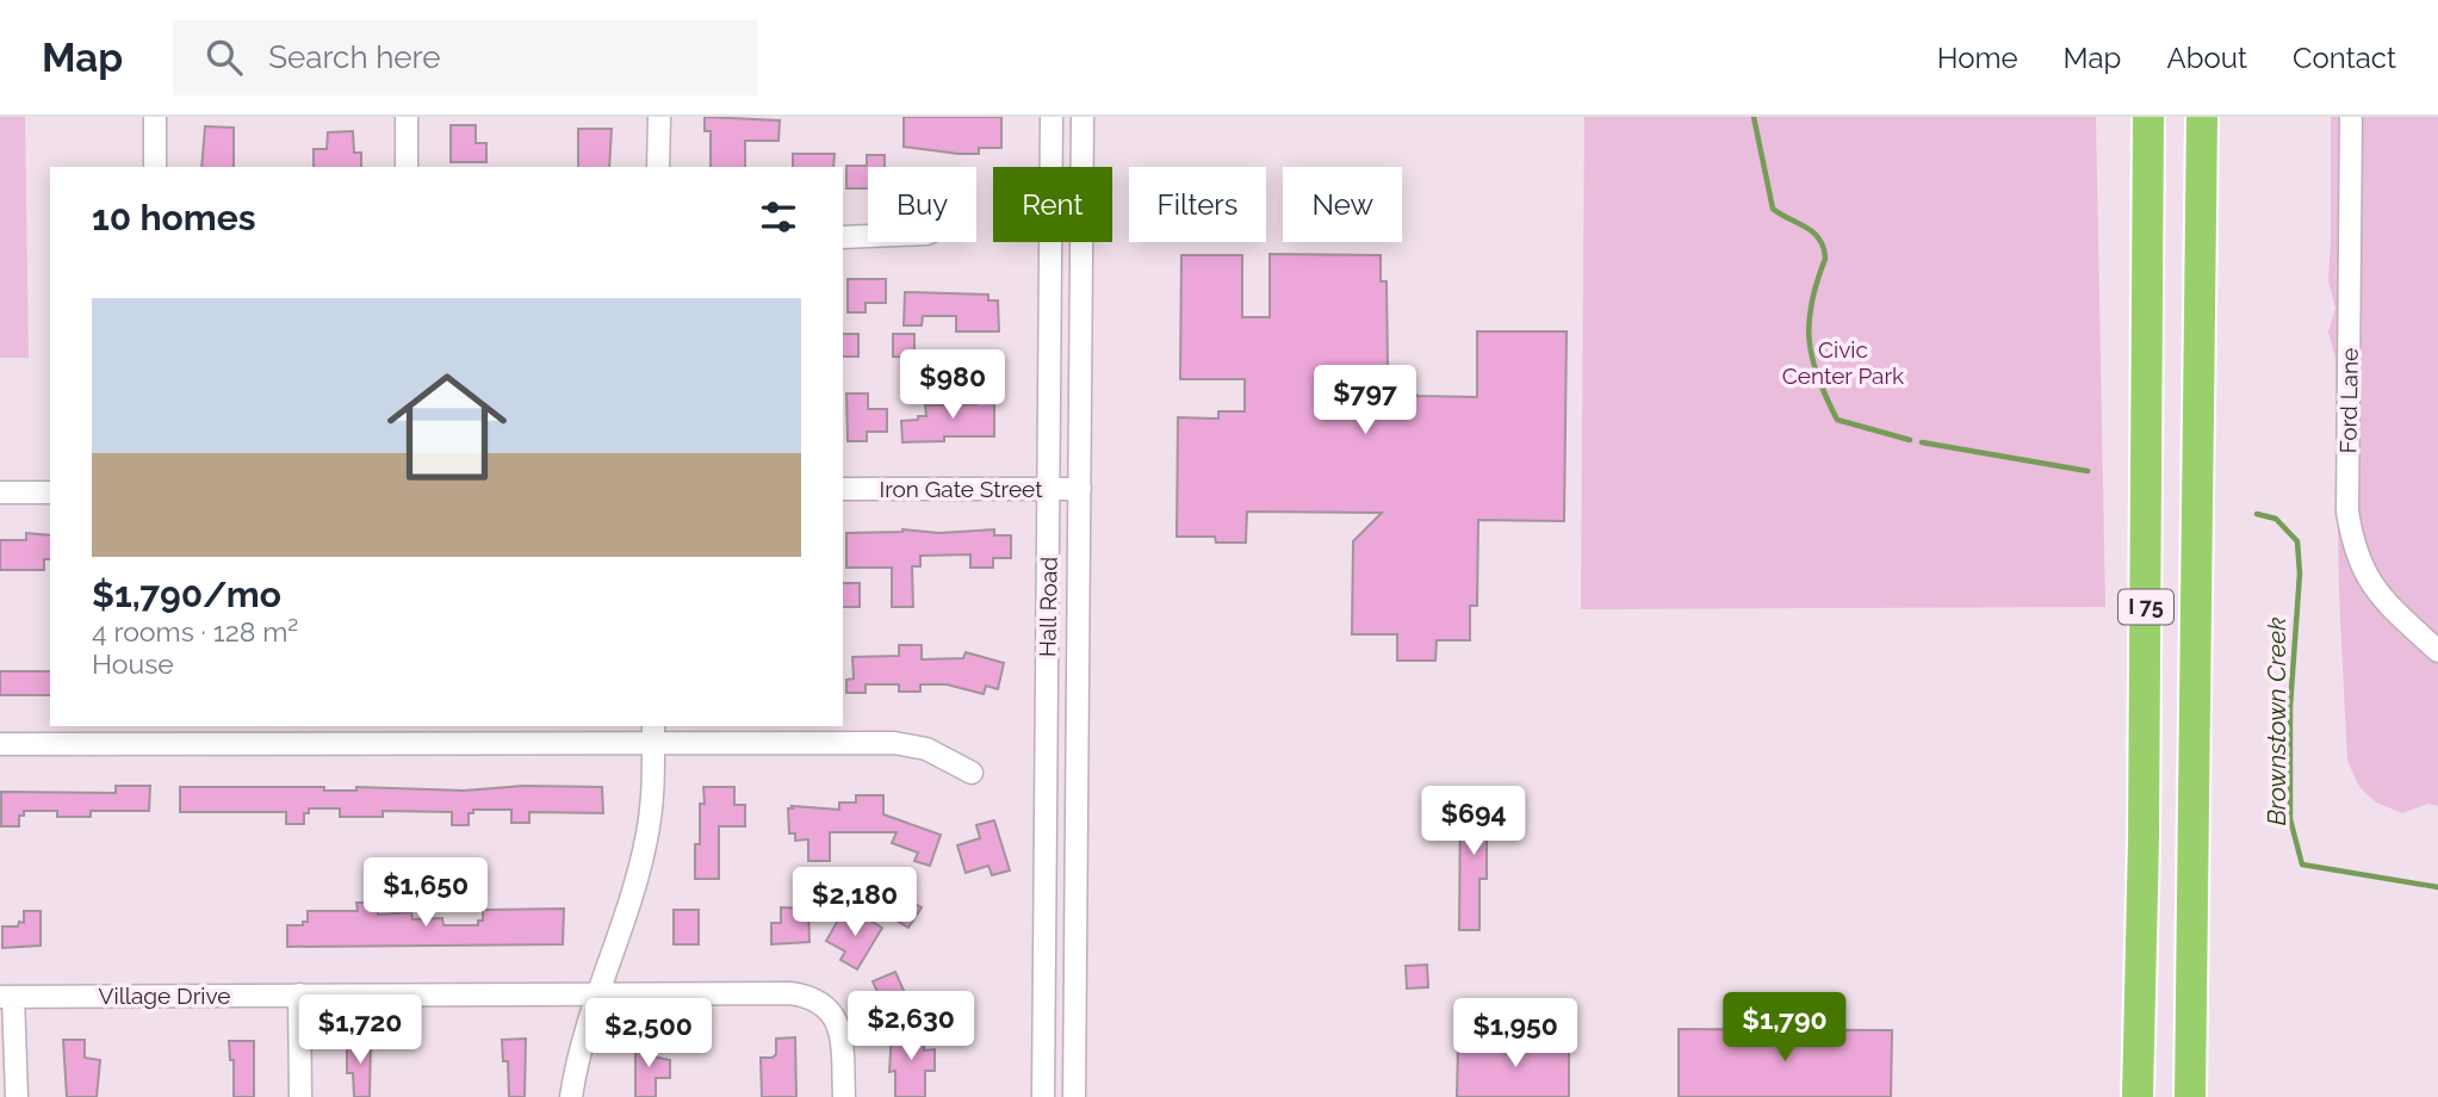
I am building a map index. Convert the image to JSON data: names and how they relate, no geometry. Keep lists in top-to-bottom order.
{
  "streets": {
    "highway": ["I 75"],
    "street": [
      "Ford Lane",
      "Iron Gate Street",
      "Hall Road",
      "Village Drive"
    ]
  },
  "crossings": [
    ["Iron Gate Street", "Hall Road"]
  ],
  "water": ["Brownstown Creek"],
  "parks": ["Civic Center Park"],
  "page": {
    "header": "Map",
    "search": "Search here",
    "nav": [
      "Home",
      "Map",
      "About",
      "Contact"
    ],
    "chip": [
      "Buy",
      "Rent",
      "Filters",
      "New"
    ],
    "heading": "10 homes",
    "list": [
      {
        "name": "$1,790/mo",
        "note": "4 rooms · 128 m² · House"
      }
    ],
    "price": [
      "$980",
      "$797",
      "$694",
      "$1,650",
      "$2,180",
      "$2,630",
      "$1,790",
      "$1,720",
      "$2,500",
      "$1,950"
    ]
  }
}
